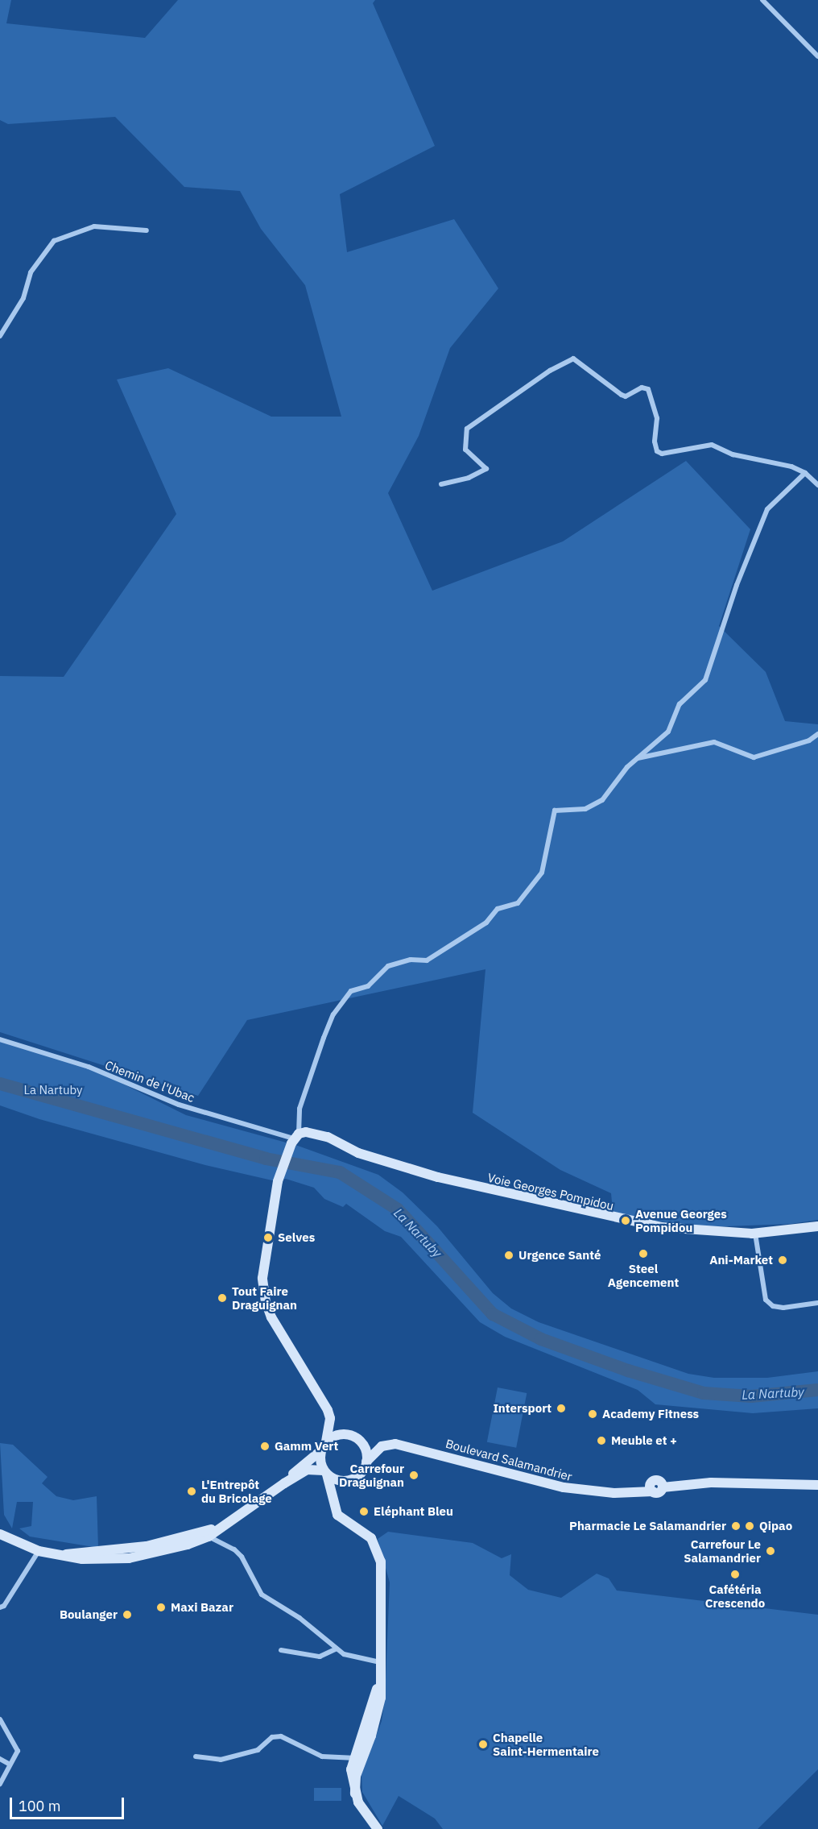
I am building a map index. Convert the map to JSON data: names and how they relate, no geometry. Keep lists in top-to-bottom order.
{
  "streets": {
    "street": ["Chemin de l'Ubac", "Voie Georges Pompidou", "Boulevard Salamandrier"]
  },
  "crossings": [
    ["Chemin de l'Ubac", "Voie Georges Pompidou"]
  ],
  "water": ["La Nartuby"],
  "parks": ["La Nartuby"],
  "places": [
    "Avenue Georges Pompidou",
    "Selves",
    "Steel Agencement",
    "Urgence Santé",
    "Ani-Market",
    "Tout Faire Draguignan",
    "Intersport",
    "Academy Fitness",
    "Meuble et +",
    "Gamm Vert",
    "Carrefour Draguignan",
    "L'Entrepôt du Bricolage",
    "Eléphant Bleu",
    "Pharmacie Le Salamandrier",
    "Qipao",
    "Carrefour Le Salamandrier",
    "Cafétéria Crescendo",
    "Maxi Bazar",
    "Boulanger",
    "Chapelle Saint-Hermentaire"
  ],
  "scale_bar": "100 m"
}
